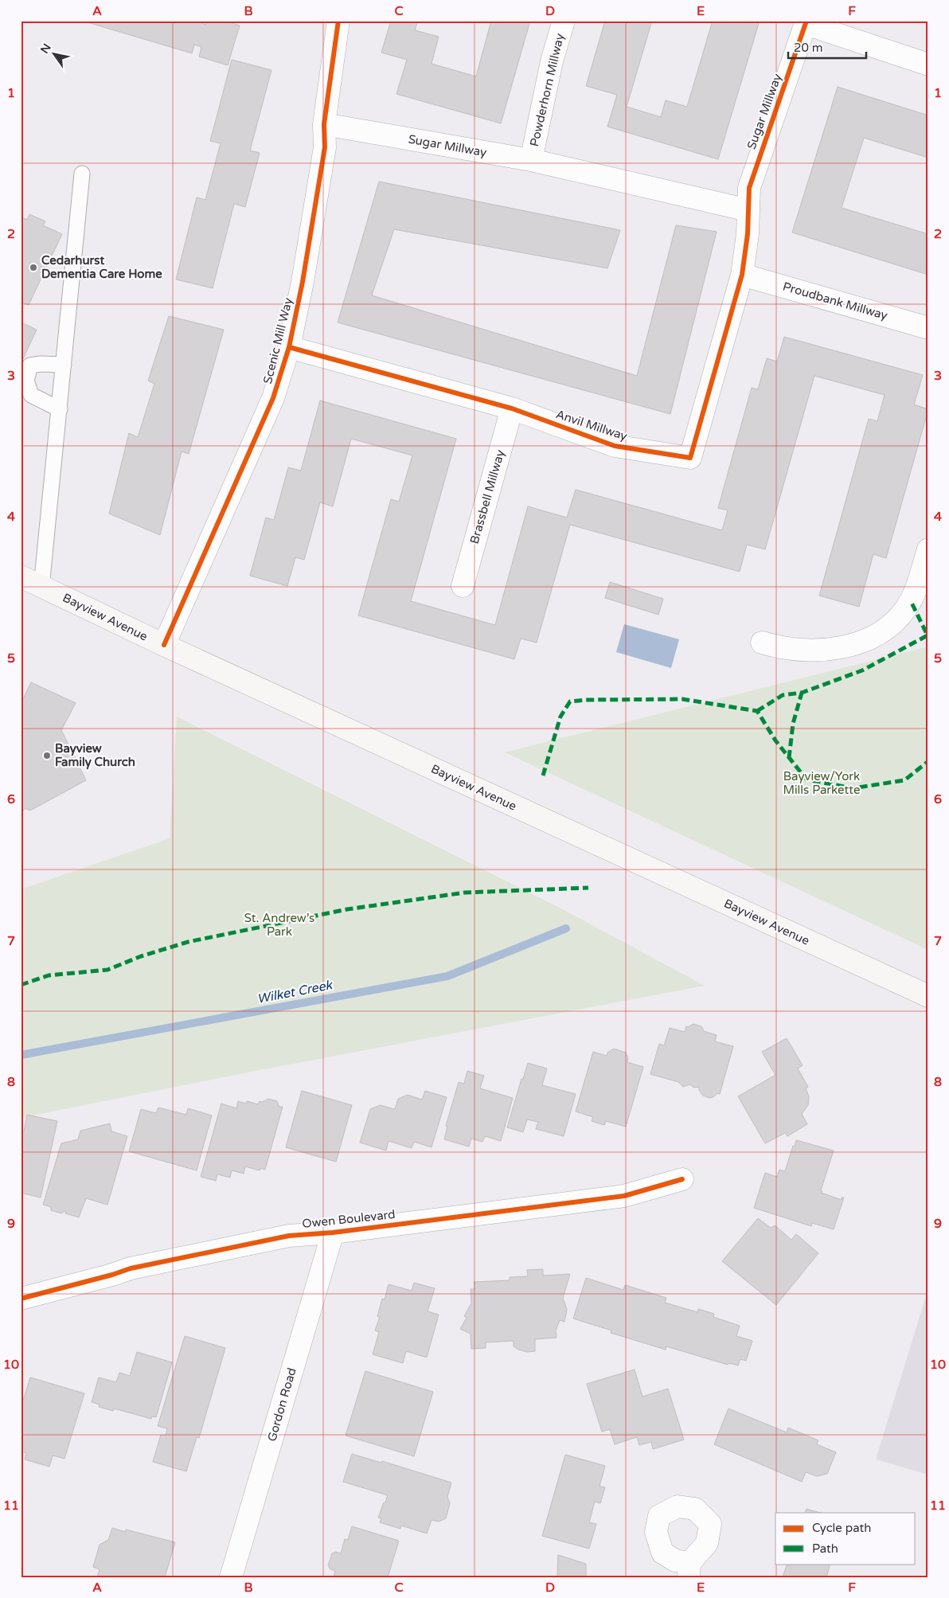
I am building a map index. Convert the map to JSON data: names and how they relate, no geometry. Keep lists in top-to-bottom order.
{
  "streets": {
    "main road": ["Bayview Avenue"],
    "street": [
      "Powderhorn Millway",
      "Sugar Millway",
      "Proudbank Millway",
      "Scenic Mill Way",
      "Anvil Millway",
      "Brassbell Millway",
      "Owen Boulevard",
      "Gordon Road"
    ]
  },
  "crossings": [
    ["Powderhorn Millway", "Sugar Millway"],
    ["Sugar Millway", "Scenic Mill Way"],
    ["Sugar Millway", "Anvil Millway"],
    ["Proudbank Millway", "Anvil Millway"],
    ["Scenic Mill Way", "Anvil Millway"],
    ["Scenic Mill Way", "Bayview Avenue"],
    ["Anvil Millway", "Brassbell Millway"],
    ["Owen Boulevard", "Gordon Road"]
  ],
  "water": ["Wilket Creek"],
  "parks": ["Bayview/York Mills Parkette", "St. Andrew’s Park"],
  "places": ["Cedarhurst Dementia Care Home", "Bayview Family Church"],
  "legend": ["Cycle path", "Path"],
  "scale_bar": "20 m",
  "north": "top left",
  "grid": {
    "columns": [
      "A",
      "B",
      "C",
      "D",
      "E",
      "F"
    ],
    "rows": [
      "1",
      "2",
      "3",
      "4",
      "5",
      "6",
      "7",
      "8",
      "9",
      "10",
      "11"
    ]
  }
}
